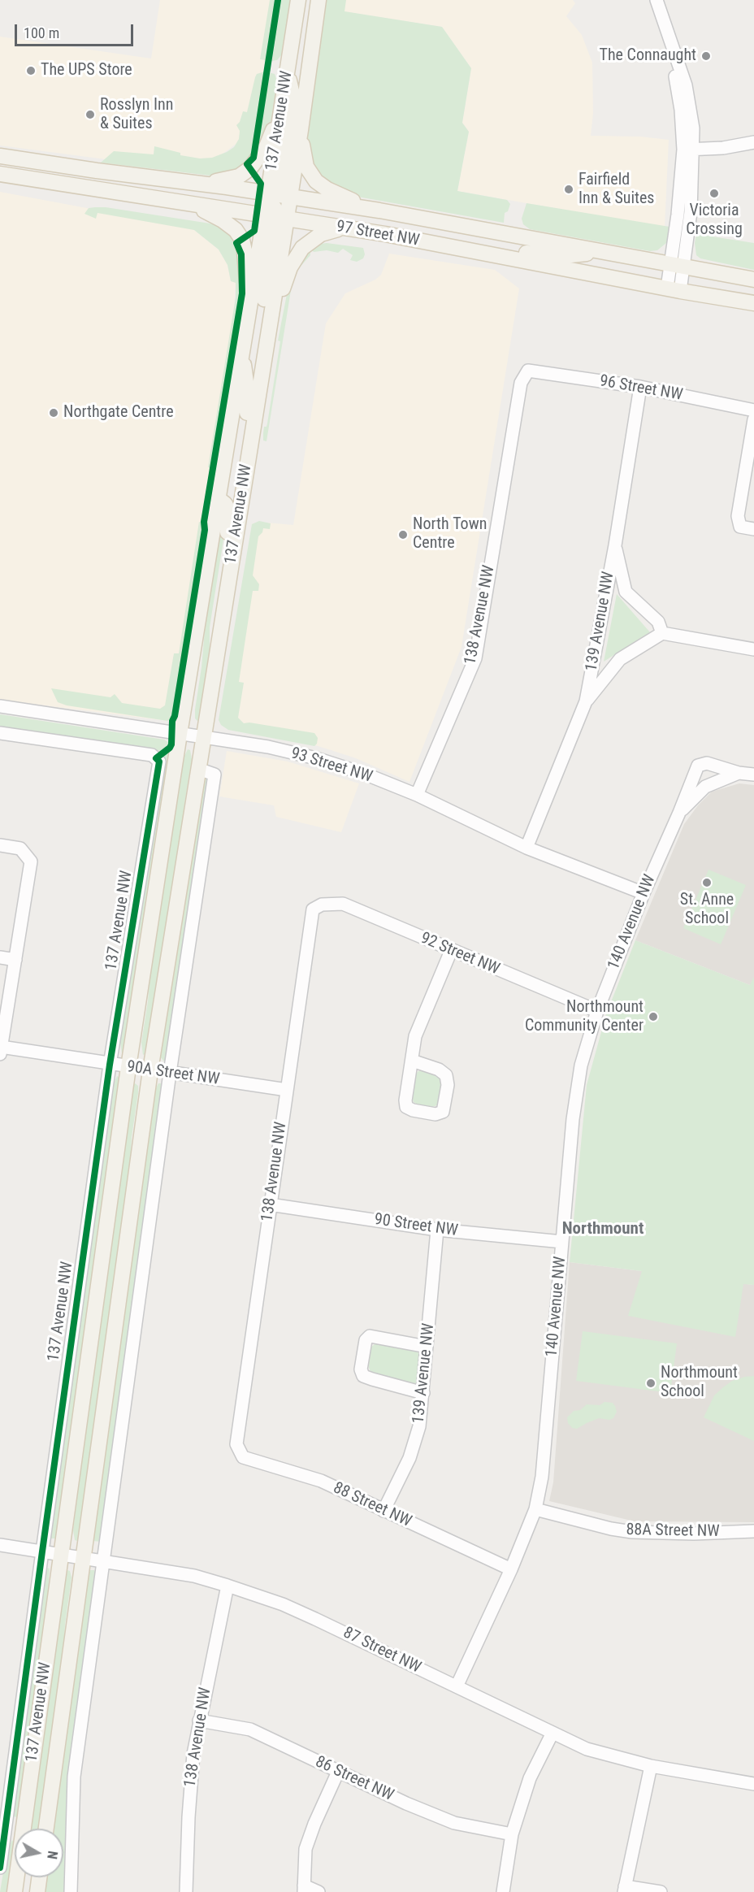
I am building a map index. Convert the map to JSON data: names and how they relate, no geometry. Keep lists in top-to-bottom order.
{
  "streets": {
    "main road": ["137 Avenue NW", "97 Street NW"],
    "street": [
      "96 Street NW",
      "138 Avenue NW",
      "139 Avenue NW",
      "93 Street NW",
      "140 Avenue NW",
      "92 Street NW",
      "90A Street NW",
      "90 Street NW",
      "88 Street NW",
      "88A Street NW",
      "87 Street NW",
      "86 Street NW"
    ]
  },
  "crossings": [
    ["137 Avenue NW", "97 Street NW"],
    ["137 Avenue NW", "93 Street NW"],
    ["137 Avenue NW", "90A Street NW"],
    ["137 Avenue NW", "87 Street NW"],
    ["96 Street NW", "138 Avenue NW"],
    ["96 Street NW", "139 Avenue NW"],
    ["138 Avenue NW", "93 Street NW"],
    ["138 Avenue NW", "92 Street NW"],
    ["138 Avenue NW", "90A Street NW"],
    ["138 Avenue NW", "90 Street NW"],
    ["138 Avenue NW", "88 Street NW"],
    ["138 Avenue NW", "87 Street NW"],
    ["138 Avenue NW", "86 Street NW"],
    ["139 Avenue NW", "93 Street NW"],
    ["139 Avenue NW", "90 Street NW"],
    ["139 Avenue NW", "88 Street NW"],
    ["93 Street NW", "140 Avenue NW"],
    ["140 Avenue NW", "92 Street NW"],
    ["140 Avenue NW", "90 Street NW"],
    ["140 Avenue NW", "88 Street NW"],
    ["140 Avenue NW", "88A Street NW"],
    ["140 Avenue NW", "87 Street NW"]
  ],
  "districts": ["Northmount"],
  "places": [
    "The Connaught",
    "The UPS Store",
    "Rosslyn Inn & Suites",
    "Fairfield Inn & Suites",
    "Victoria Crossing",
    "Northgate Centre",
    "North Town Centre",
    "St. Anne School",
    "Northmount Community Center",
    "Northmount School"
  ],
  "scale_bar": "100 m",
  "north": "right"
}
